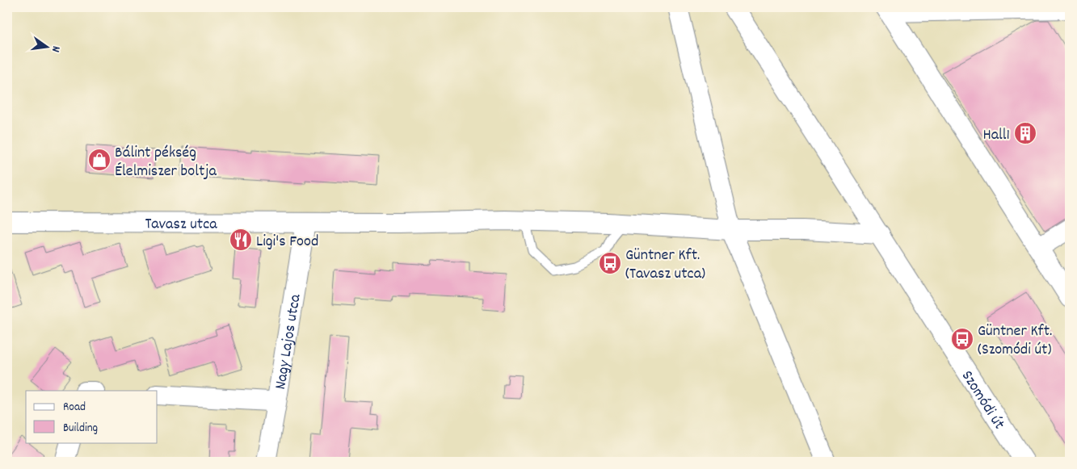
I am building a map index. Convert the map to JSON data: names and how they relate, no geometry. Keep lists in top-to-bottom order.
{
  "streets": {
    "street": ["Tavasz utca", "Nagy Lajos utca", "Szomódi út"]
  },
  "crossings": [
    ["Tavasz utca", "Nagy Lajos utca"],
    ["Tavasz utca", "Szomódi út"]
  ],
  "places": {
    "building": ["Hall1"],
    "shop": ["Bálint pékség Élelmiszer boltja"],
    "restaurant": ["Ligi's Food"],
    "bus stop": ["Güntner Kft. (Tavasz utca)", "Güntner Kft. (Szomódi út)"]
  },
  "legend": ["Road", "Building"],
  "north": "right"
}
